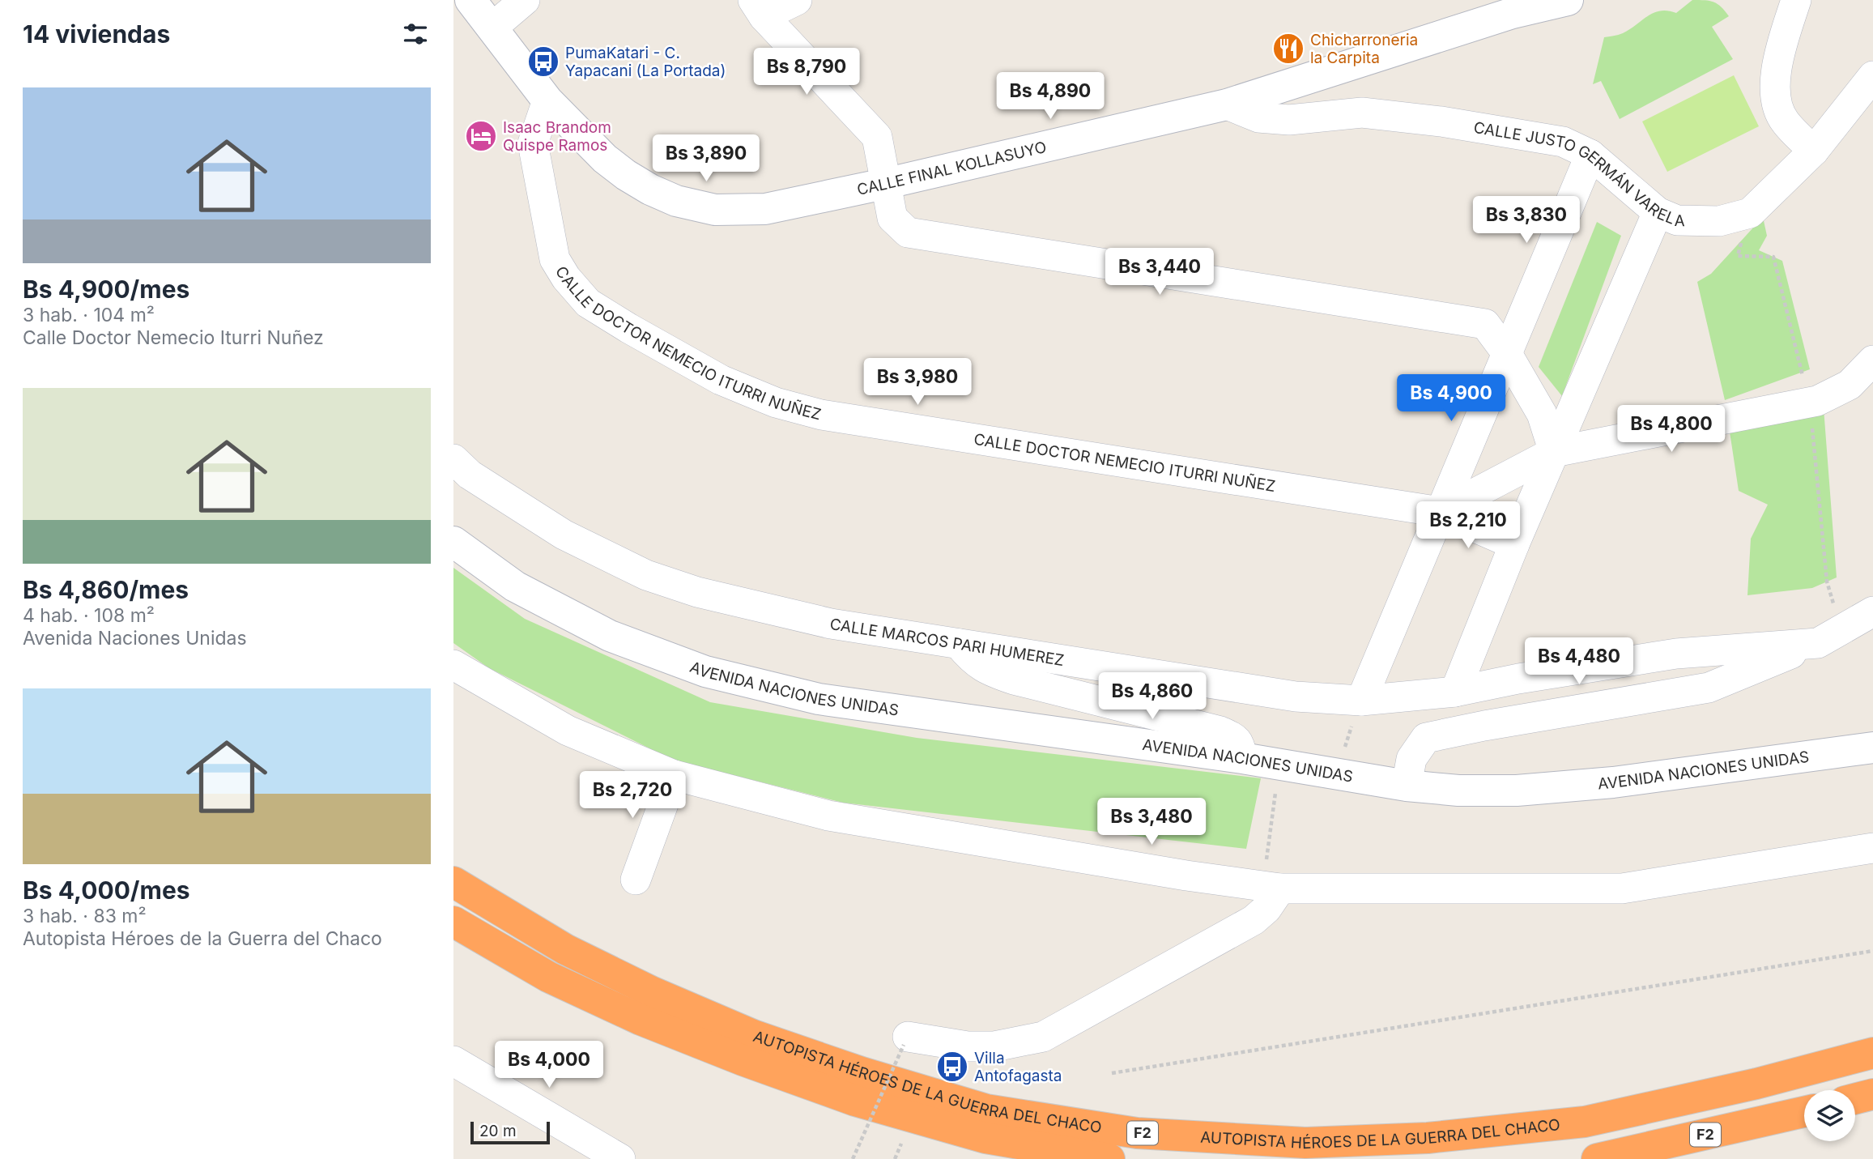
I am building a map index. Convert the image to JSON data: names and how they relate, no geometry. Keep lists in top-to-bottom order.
{
  "streets": {
    "highway": ["AUTOPISTA HÉROES DE LA GUERRA DEL CHACO", "F2"],
    "street": [
      "CALLE FINAL KOLLASUYO",
      "CALLE JUSTO GERMÁN VARELA",
      "CALLE DOCTOR NEMECIO ITURRI NUÑEZ",
      "CALLE MARCOS PARI HUMEREZ",
      "AVENIDA NACIONES UNIDAS"
    ]
  },
  "crossings": [
    ["CALLE FINAL KOLLASUYO", "CALLE JUSTO GERMÁN VARELA"],
    ["CALLE FINAL KOLLASUYO", "CALLE DOCTOR NEMECIO ITURRI NUÑEZ"]
  ],
  "places": {
    "restaurant": ["Chicharroneria la Carpita"],
    "bus stop": ["PumaKatari - C. Yapacani (La Portada)", "Villa Antofagasta"],
    "hotel": ["Isaac Brandom Quispe Ramos"]
  },
  "scale_bar": "20 m",
  "page": {
    "heading": "14 viviendas",
    "price": [
      "Bs 8,790",
      "Bs 4,890",
      "Bs 3,890",
      "Bs 3,830",
      "Bs 3,440",
      "Bs 3,980",
      "Bs 4,900",
      "Bs 4,800",
      "Bs 2,210",
      "Bs 4,480",
      "Bs 4,860",
      "Bs 2,720",
      "Bs 3,480",
      "Bs 4,000"
    ],
    "list": [
      {
        "name": "Bs 4,900/mes",
        "note": "3 hab. · 104 m² · Calle Doctor Nemecio Iturri Nuñez"
      },
      {
        "name": "Bs 4,860/mes",
        "note": "4 hab. · 108 m² · Avenida Naciones Unidas"
      },
      {
        "name": "Bs 4,000/mes",
        "note": "3 hab. · 83 m² · Autopista Héroes de la Guerra del Chaco"
      }
    ],
    "scale": "20 m"
  }
}
